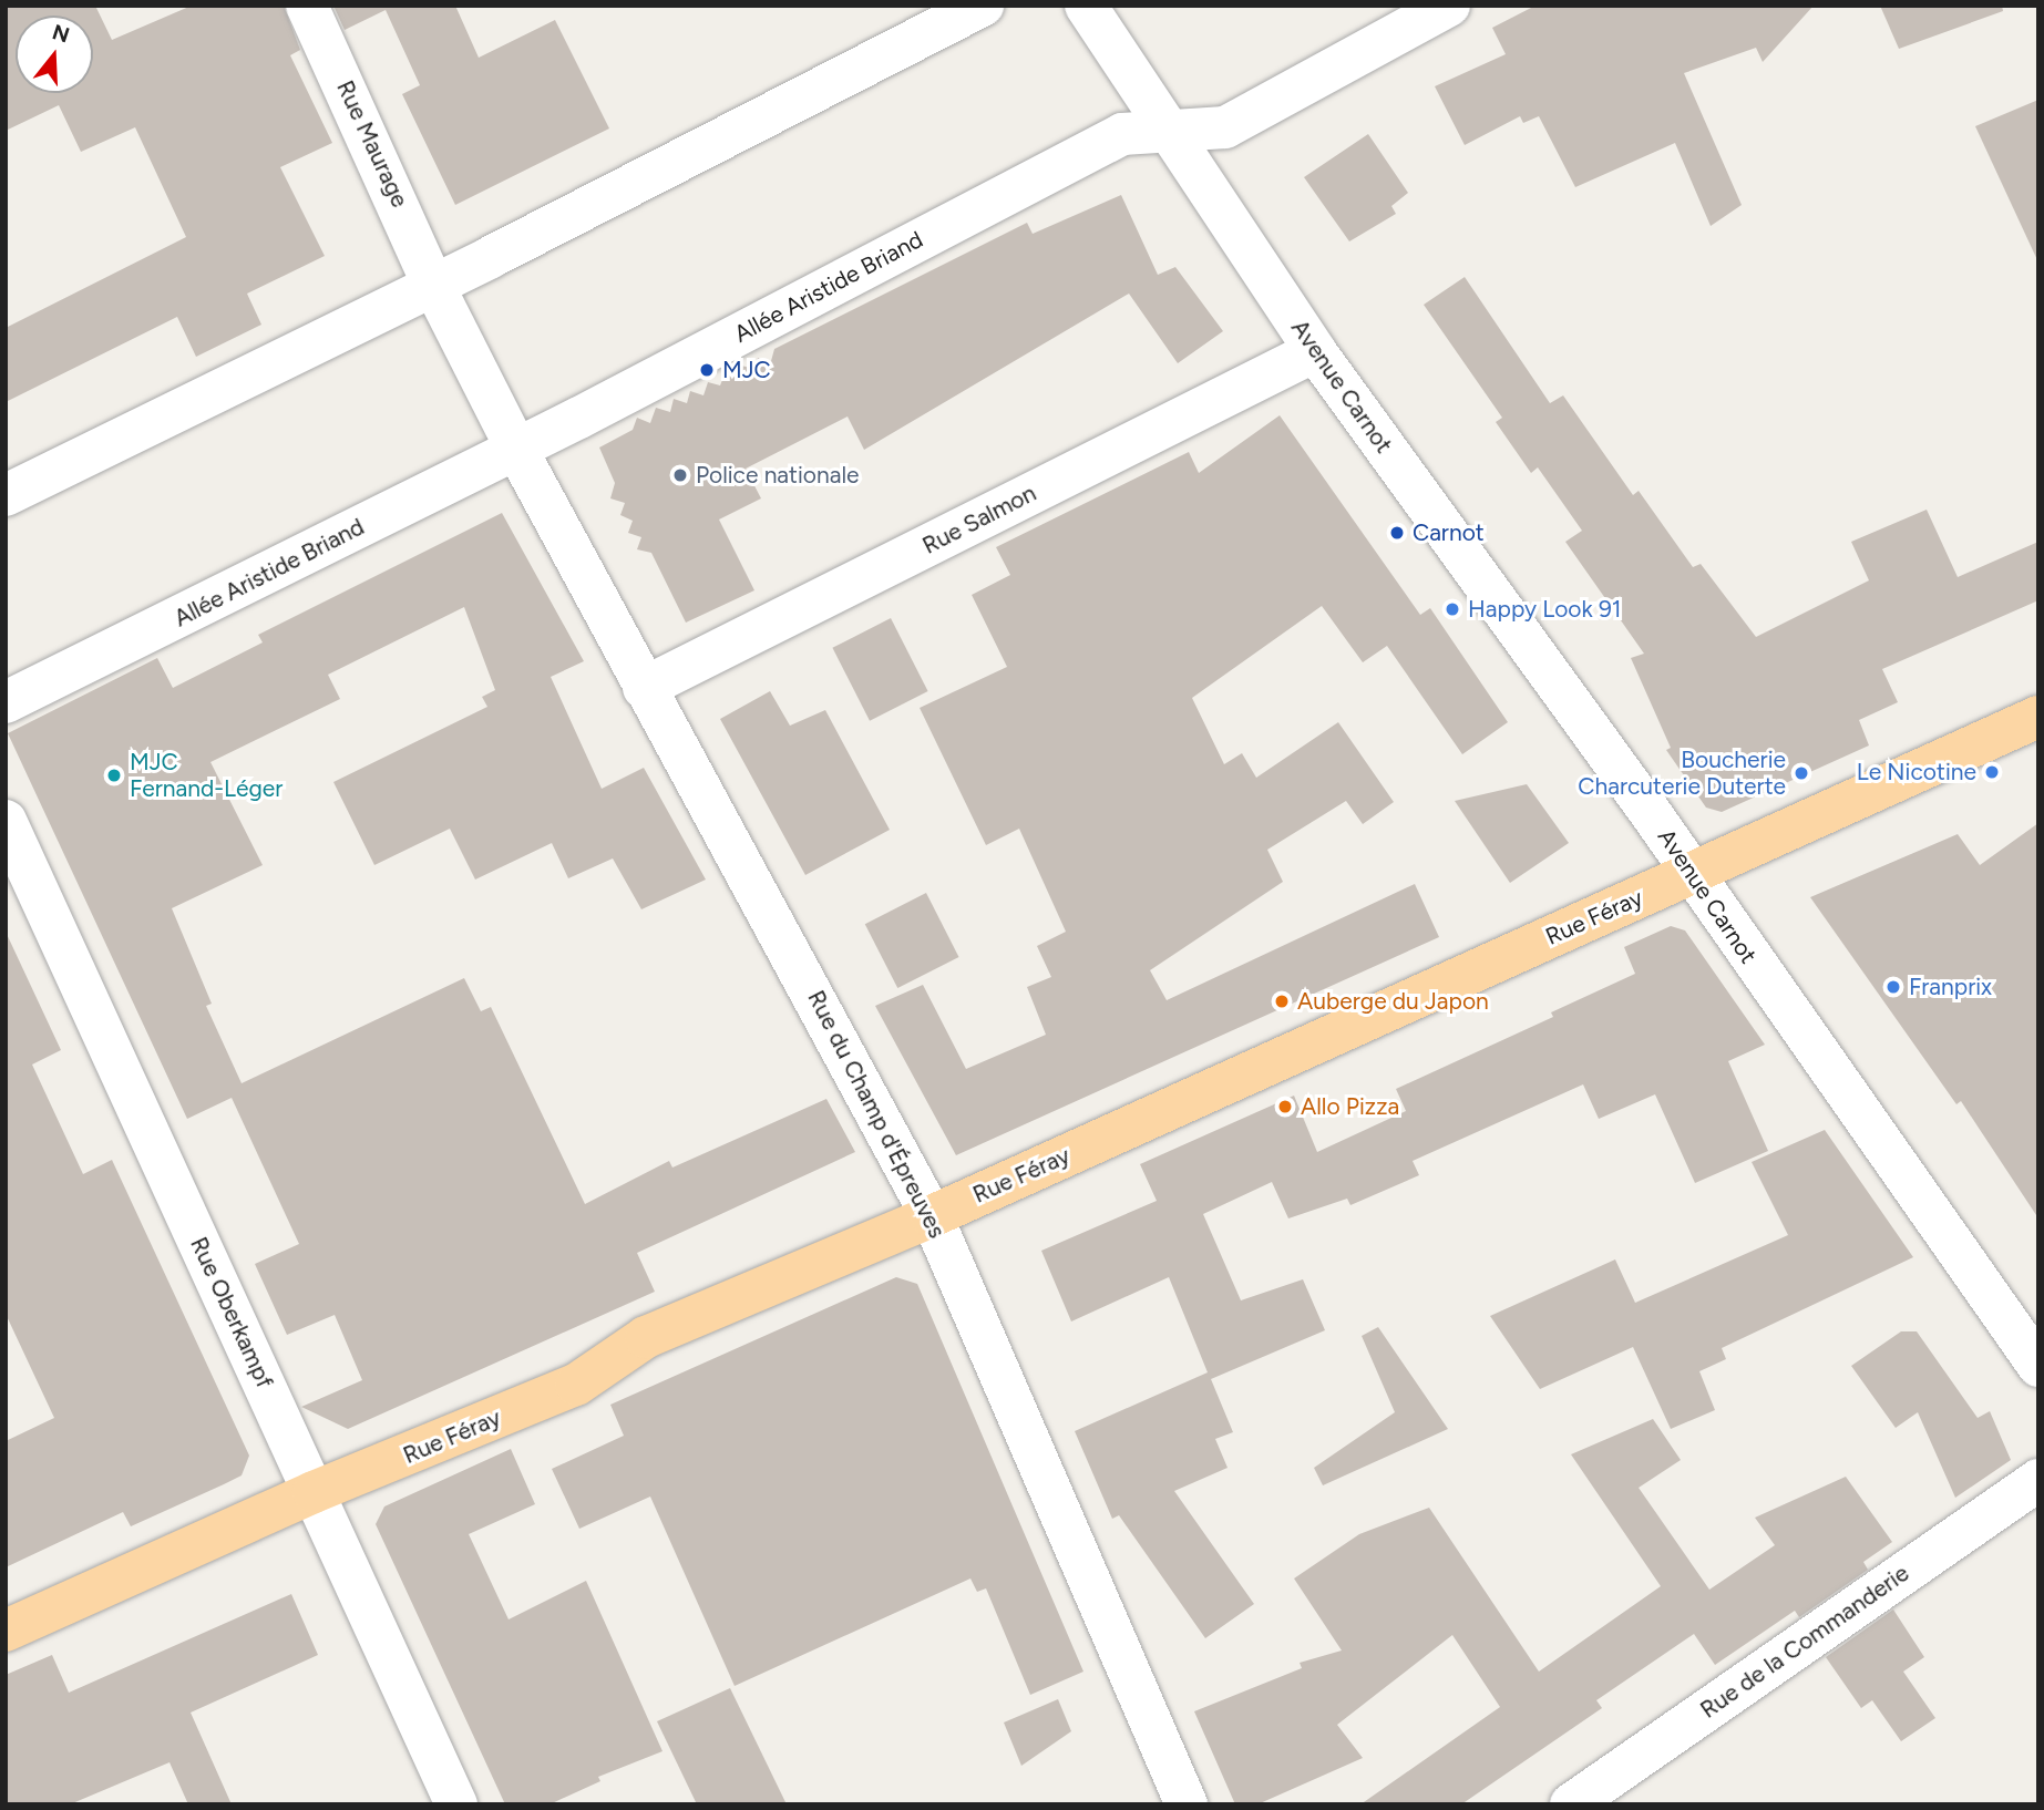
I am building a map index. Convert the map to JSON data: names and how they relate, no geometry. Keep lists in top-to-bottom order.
{
  "streets": {
    "main road": ["Rue Féray"],
    "street": [
      "Rue Maurage",
      "Allée Aristide Briand",
      "Avenue Carnot",
      "Rue Salmon",
      "Rue du Champ d'Épreuves",
      "Rue Oberkampf",
      "Rue de la Commanderie"
    ]
  },
  "crossings": [
    ["Rue Maurage", "Allée Aristide Briand"],
    ["Rue Maurage", "Rue du Champ d'Épreuves"],
    ["Allée Aristide Briand", "Avenue Carnot"],
    ["Allée Aristide Briand", "Rue du Champ d'Épreuves"],
    ["Avenue Carnot", "Rue Salmon"],
    ["Avenue Carnot", "Rue Féray"],
    ["Rue Salmon", "Rue du Champ d'Épreuves"],
    ["Rue Féray", "Rue du Champ d'Épreuves"],
    ["Rue Féray", "Rue Oberkampf"]
  ],
  "places": [
    "MJC",
    "Police nationale",
    "Carnot",
    "Happy Look 91",
    "Le Nicotine",
    "Boucherie Charcuterie Duterte",
    "MJC Fernand-Léger",
    "Franprix",
    "Auberge du Japon",
    "Allo Pizza"
  ],
  "north": "top"
}
